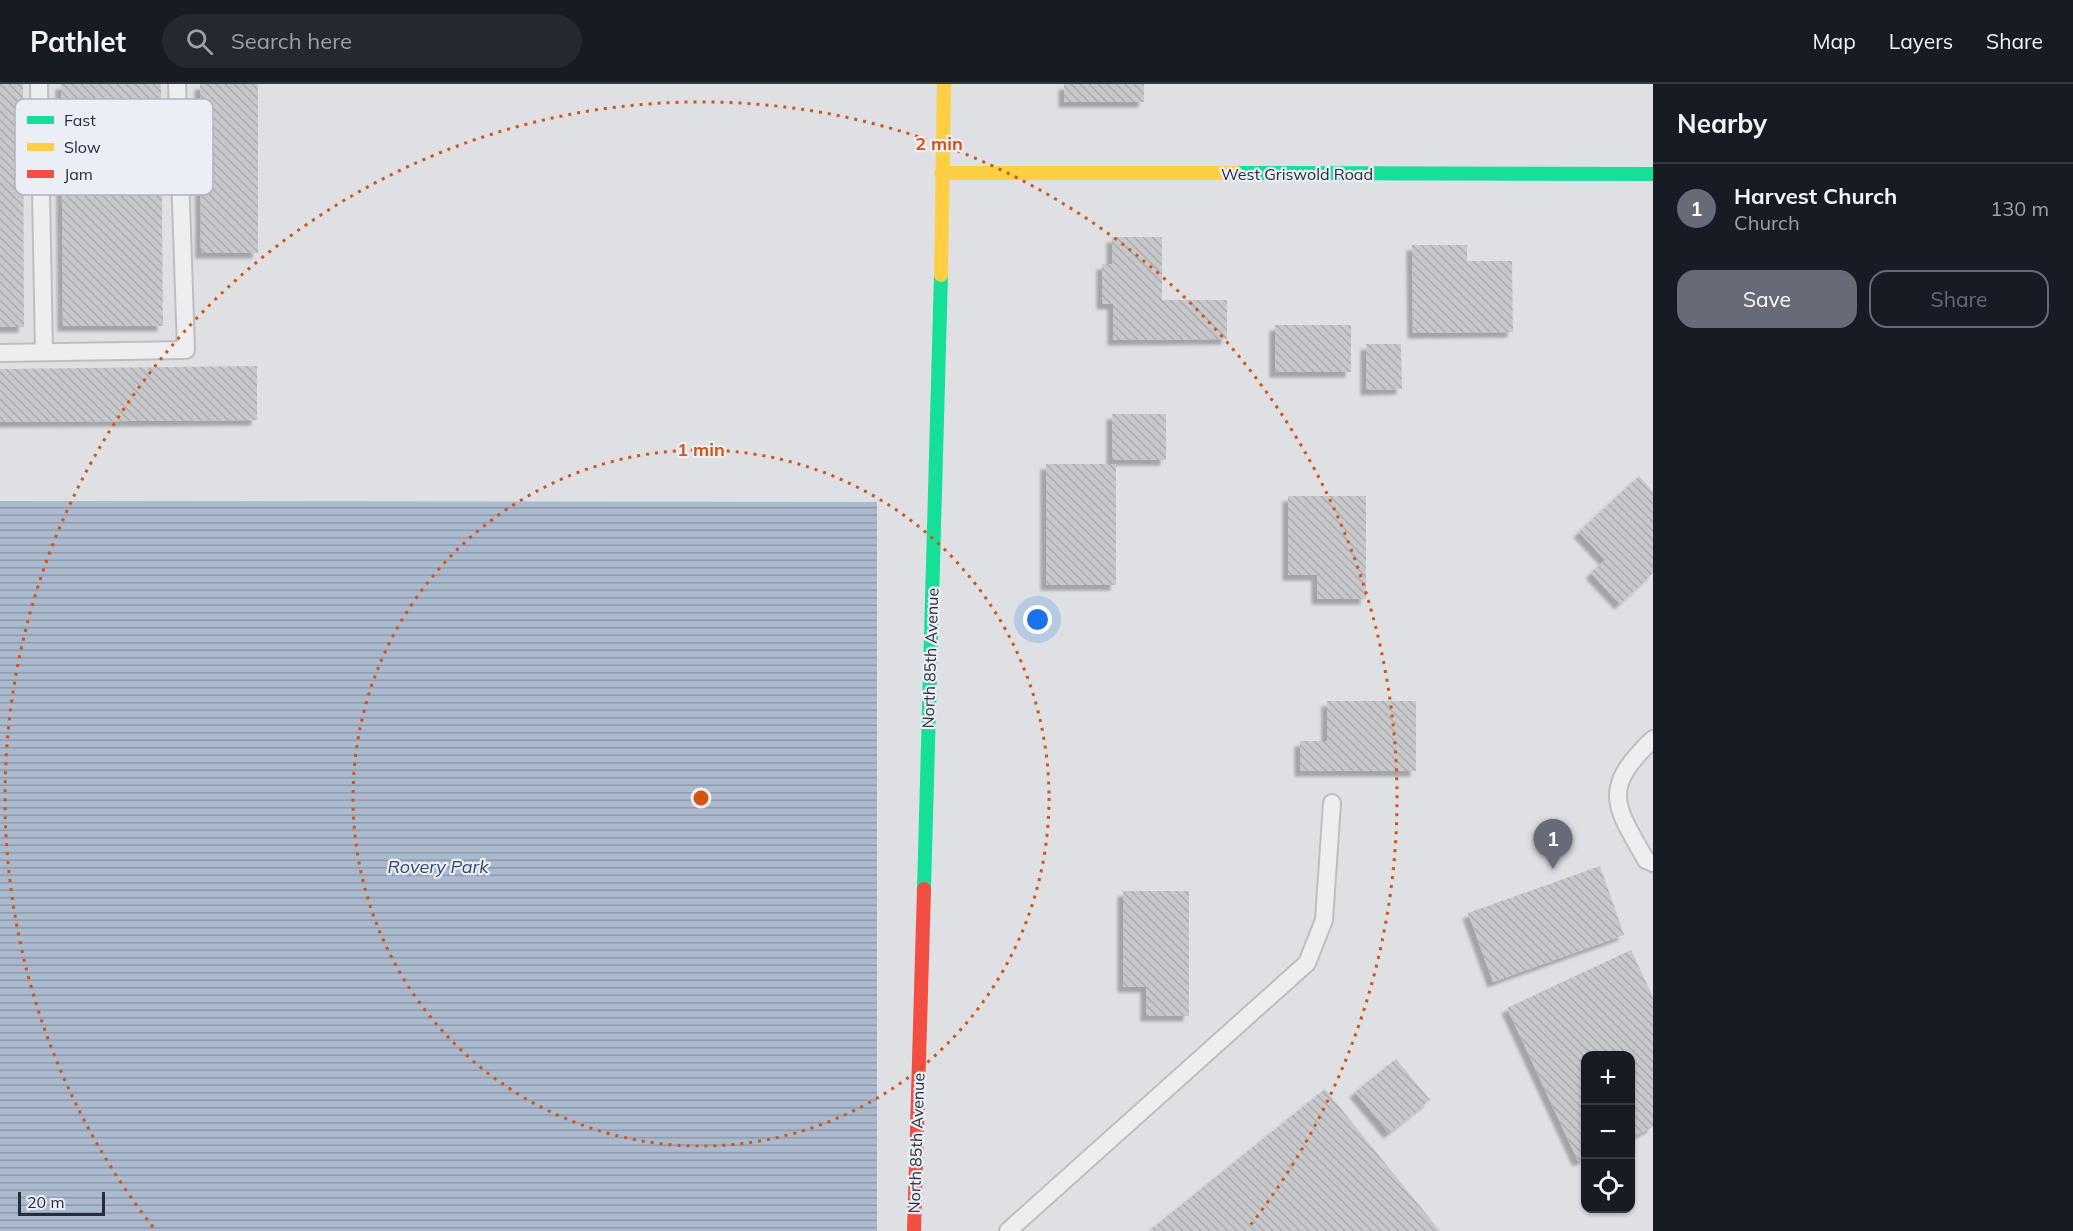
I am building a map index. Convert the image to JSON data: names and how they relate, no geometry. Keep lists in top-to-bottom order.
{
  "streets": {
    "street": ["West Griswold Road", "North 85th Avenue"]
  },
  "crossings": [
    ["West Griswold Road", "North 85th Avenue"]
  ],
  "water": ["Rovery Park"],
  "legend": ["Fast", "Slow", "Jam"],
  "scale_bar": "20 m",
  "page": {
    "header": "Pathlet",
    "search": "Search here",
    "nav": ["Map", "Layers", "Share"],
    "heading": "Nearby",
    "list": [
      {
        "mark": "1",
        "name": "Harvest Church",
        "note": "Church",
        "value": "130 m"
      }
    ],
    "buttons": ["Save", "Share"],
    "pins": "1",
    "map_buttons": ["+", "−"],
    "scale": "20 m"
  },
  "rings": ["2 min", "1 min"]
}
